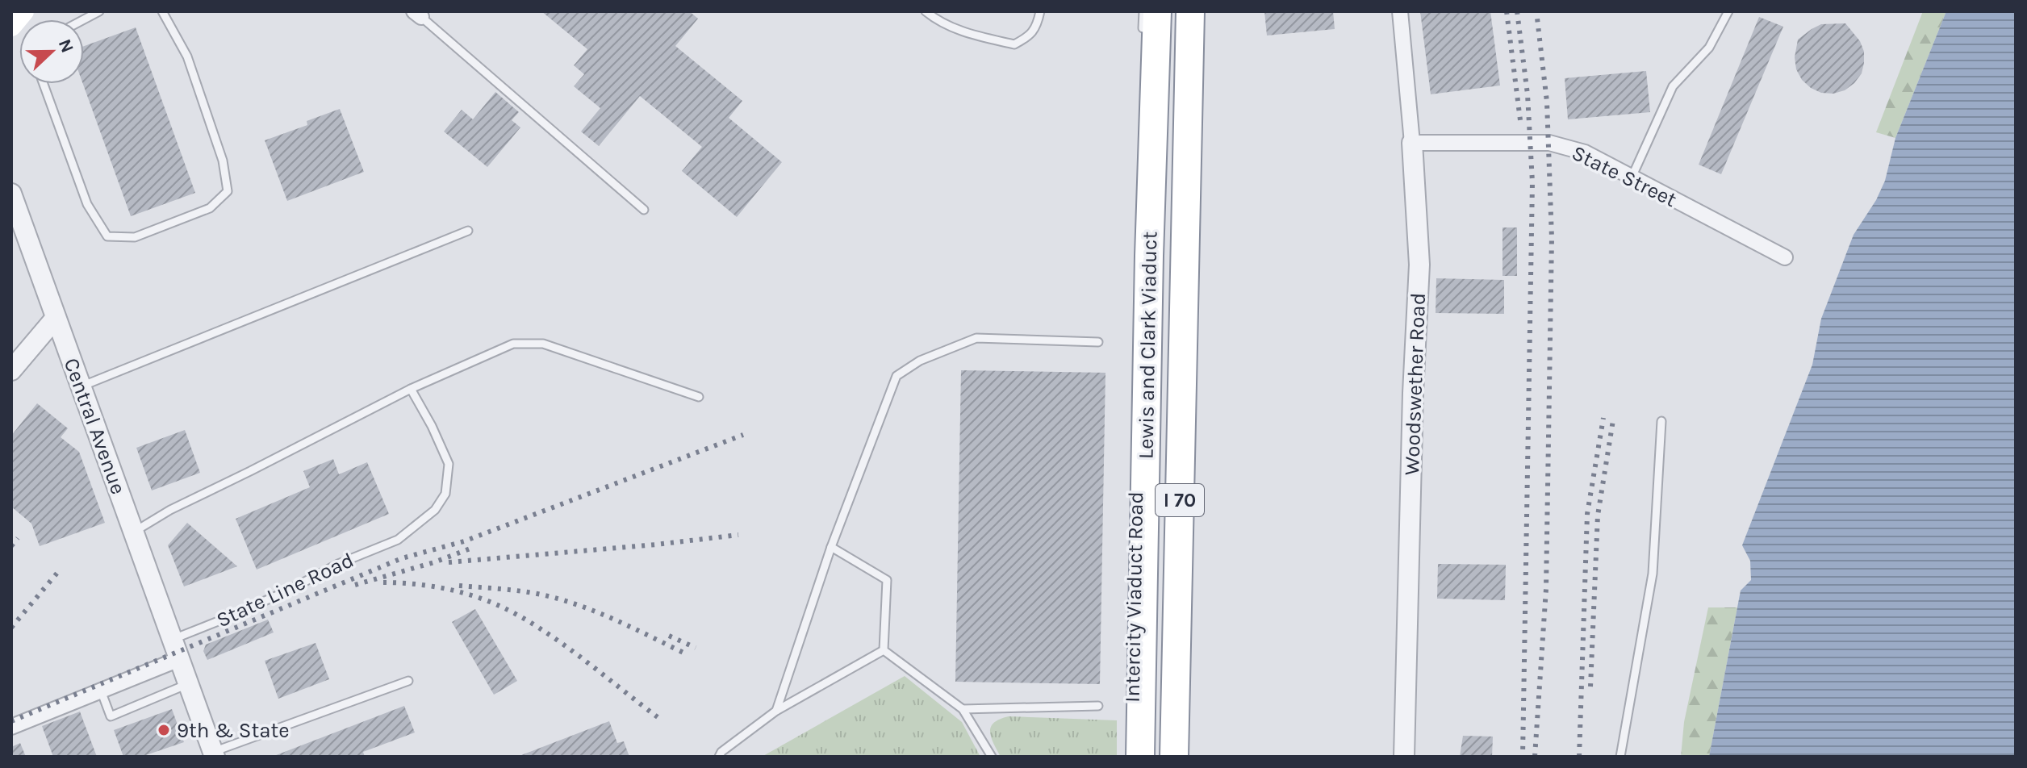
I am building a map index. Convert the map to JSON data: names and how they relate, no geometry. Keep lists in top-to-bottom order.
{
  "streets": {
    "highway": ["Lewis and Clark Viaduct", "I 70"],
    "street": ["State Street", "Woodswether Road", "Central Avenue"],
    "lane": ["State Line Road", "Intercity Viaduct Road"]
  },
  "crossings": [
    ["State Street", "Woodswether Road"],
    ["Lewis and Clark Viaduct", "Intercity Viaduct Road"],
    ["Central Avenue", "State Line Road"]
  ],
  "places": ["9th & State"],
  "north": "right"
}
